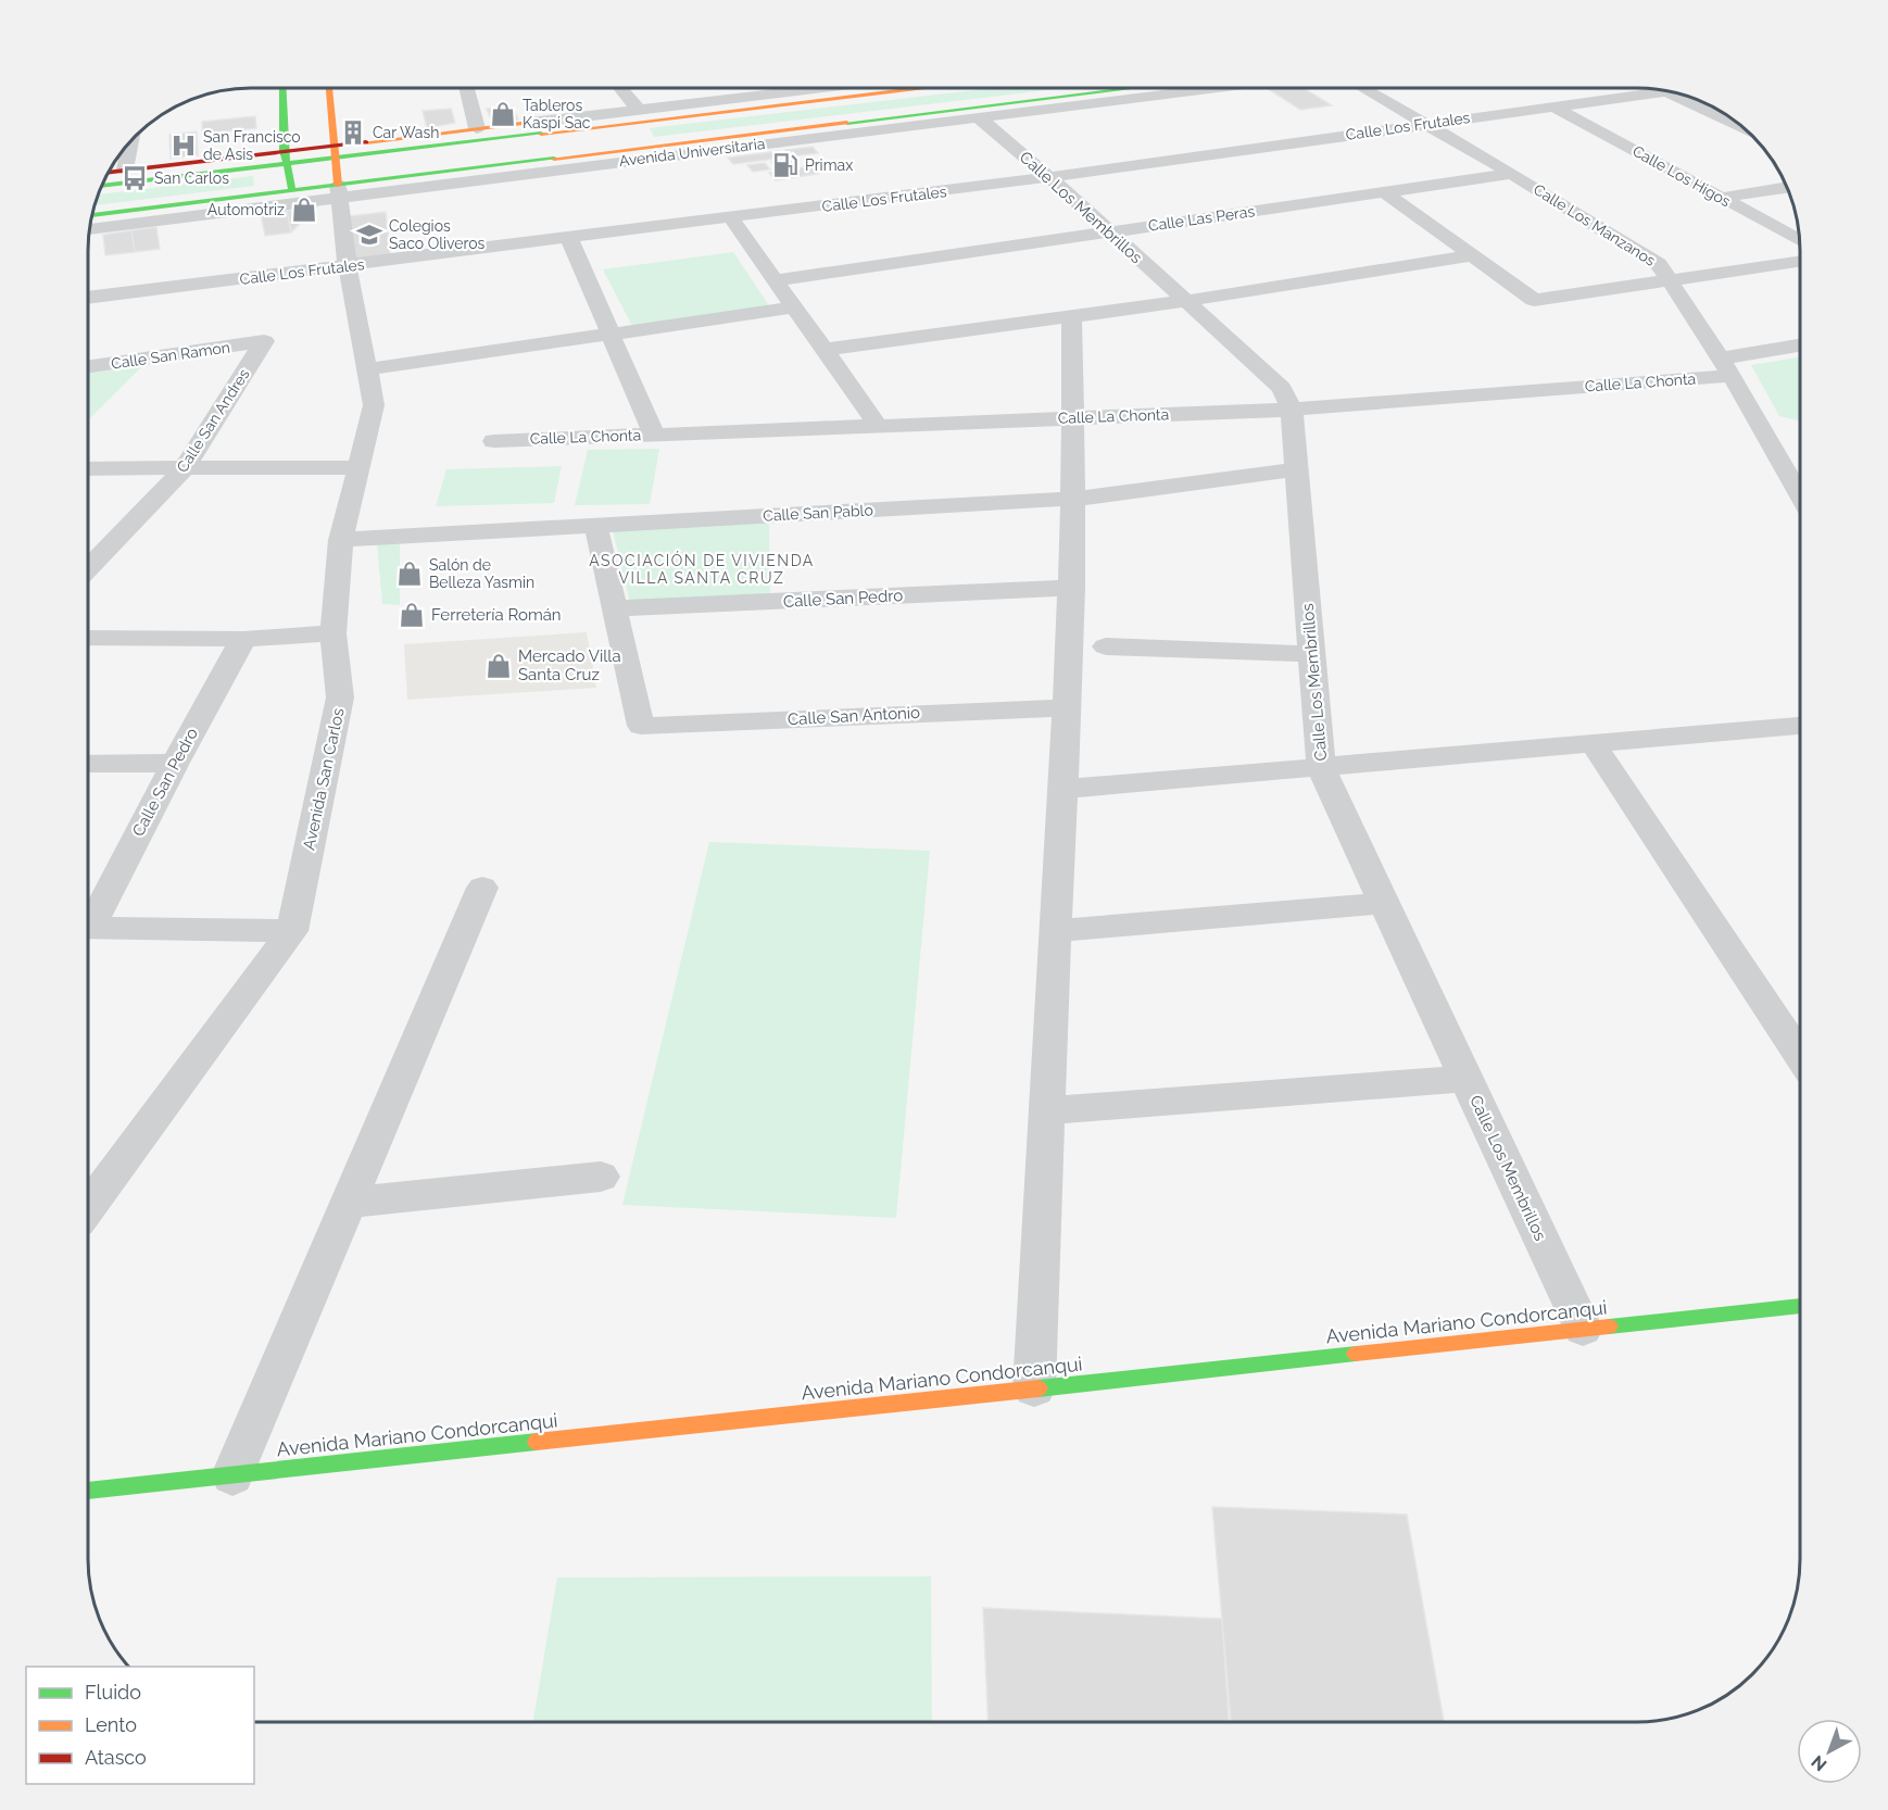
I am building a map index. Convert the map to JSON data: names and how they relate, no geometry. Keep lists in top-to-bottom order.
{
  "streets": {
    "main road": ["Avenida Universitaria", "Avenida San Carlos", "Avenida Mariano Condorcanqui"],
    "street": [
      "Calle Los Frutales",
      "Calle Los Higos",
      "Calle Los Membrillos",
      "Calle Las Peras",
      "Calle Los Manzanos",
      "Calle San Ramon",
      "Calle La Chonta",
      "Calle San Andres",
      "Calle San Pablo",
      "Calle San Pedro",
      "Calle San Antonio"
    ]
  },
  "crossings": [
    ["Calle Los Frutales", "Calle Los Higos"],
    ["Calle Los Frutales", "Calle Los Membrillos"],
    ["Calle Los Frutales", "Calle Los Manzanos"],
    ["Calle Los Frutales", "Avenida San Carlos"],
    ["Avenida Universitaria", "Calle Los Membrillos"],
    ["Avenida Universitaria", "Avenida San Carlos"],
    ["Calle Los Membrillos", "Calle Las Peras"],
    ["Calle Los Membrillos", "Calle La Chonta"],
    ["Calle Los Membrillos", "Calle San Pablo"],
    ["Calle Los Membrillos", "Avenida Mariano Condorcanqui"],
    ["Calle Las Peras", "Calle Los Manzanos"],
    ["Calle Los Manzanos", "Calle La Chonta"],
    ["Calle San Ramon", "Calle San Andres"],
    ["Calle San Pablo", "Avenida San Carlos"],
    ["Calle San Pedro", "Calle San Antonio"]
  ],
  "districts": ["ASOCIACIÓN DE VIVIENDA VILLA SANTA CRUZ"],
  "places": {
    "shop": [
      "Tableros Kaspi Sac",
      "Automotriz",
      "Salón de Belleza Yasmin",
      "Ferretería Román",
      "Mercado Villa Santa Cruz"
    ],
    "building": ["Car Wash"],
    "hospital": ["San Francisco de Asis"],
    "fuel station": ["Primax"],
    "bus stop": ["San Carlos"],
    "school or university": ["Colegios Saco Oliveros"]
  },
  "legend": ["Fluido", "Lento", "Atasco"],
  "north": "bottom left"
}
